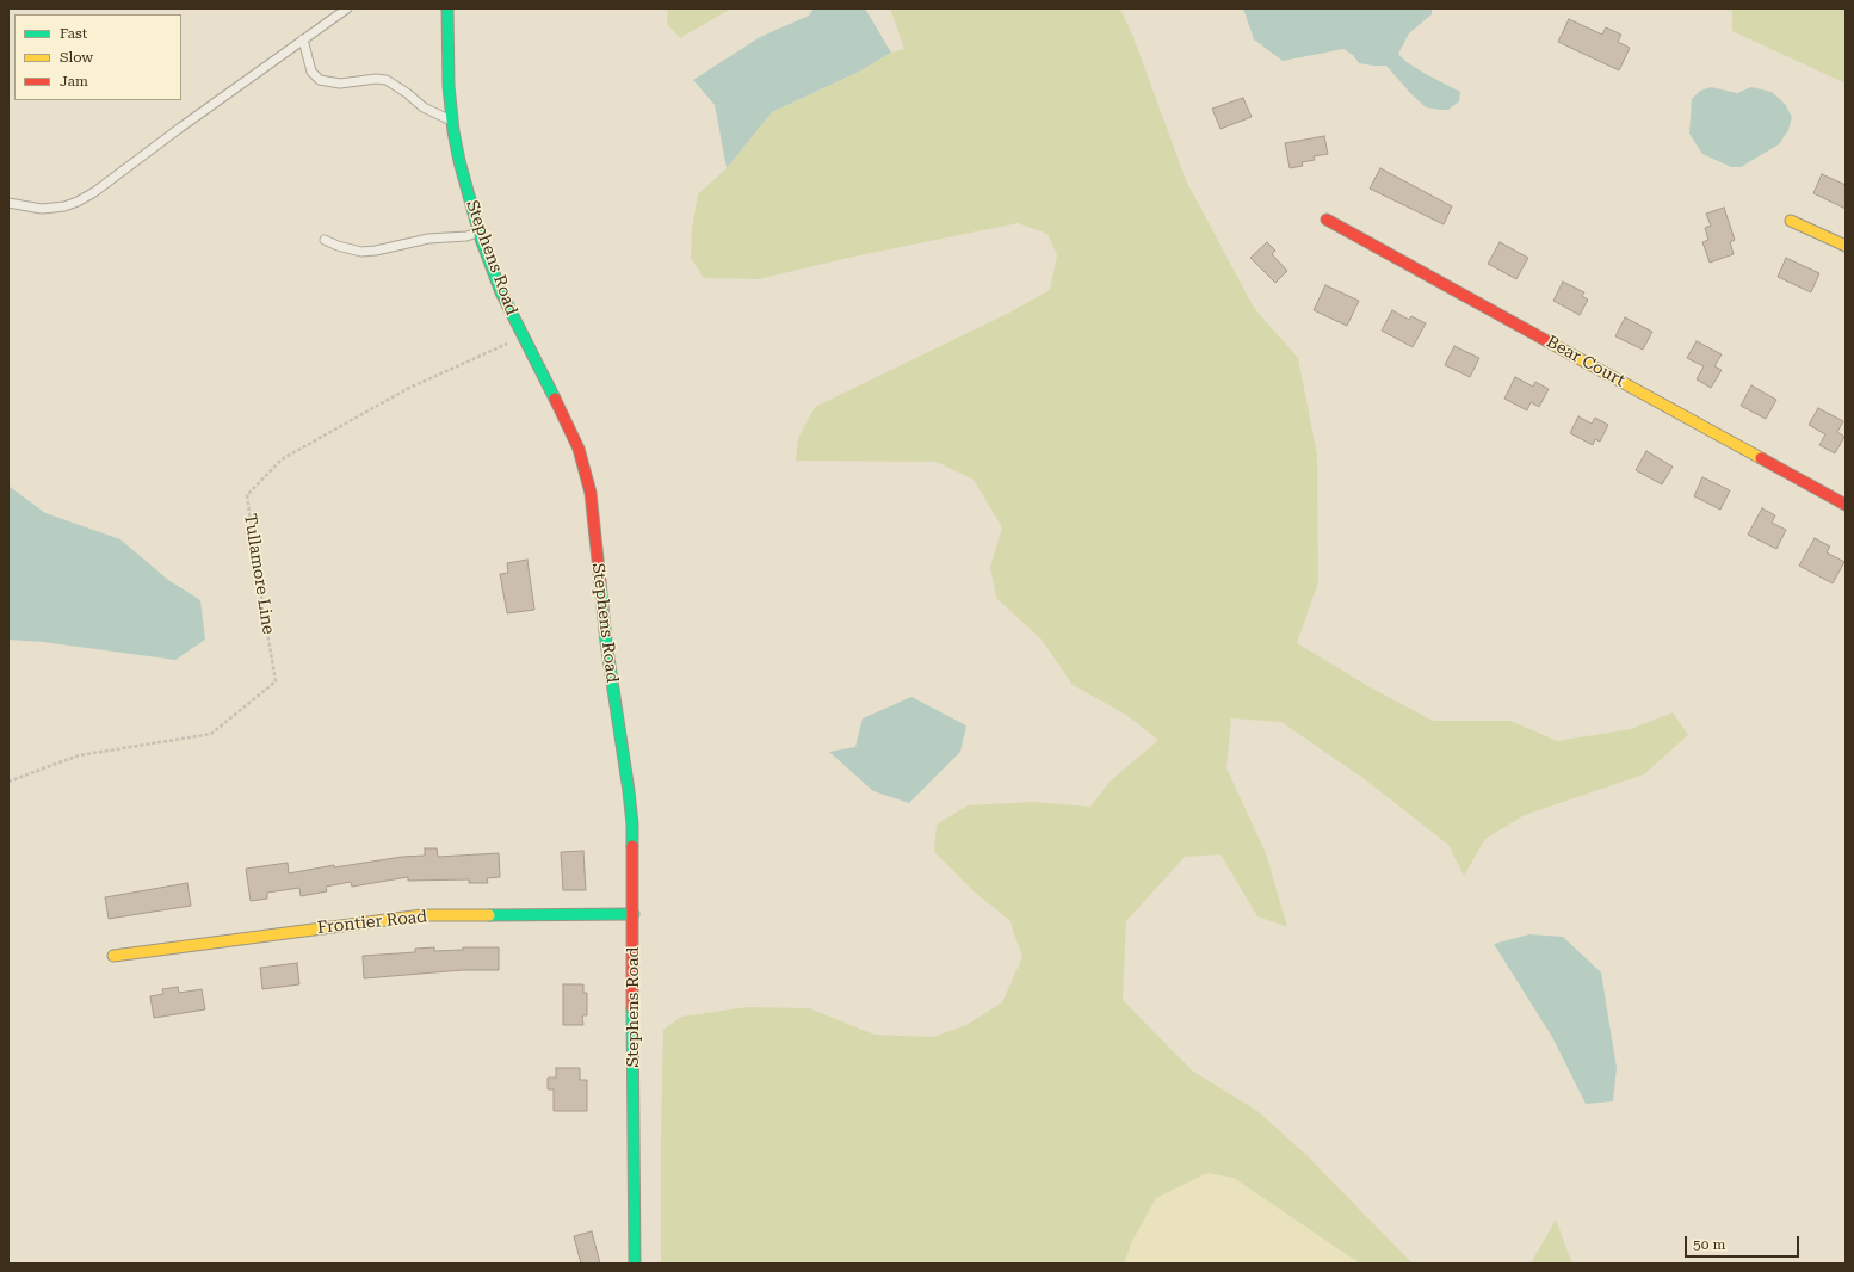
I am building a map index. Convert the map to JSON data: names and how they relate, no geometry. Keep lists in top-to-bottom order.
{
  "streets": {
    "main road": ["Stephens Road", "Bear Court", "Frontier Road"],
    "path": ["Tullamore Line"]
  },
  "crossings": [
    ["Stephens Road", "Tullamore Line"],
    ["Stephens Road", "Frontier Road"]
  ],
  "legend": ["Fast", "Slow", "Jam"],
  "scale_bar": "50 m"
}
